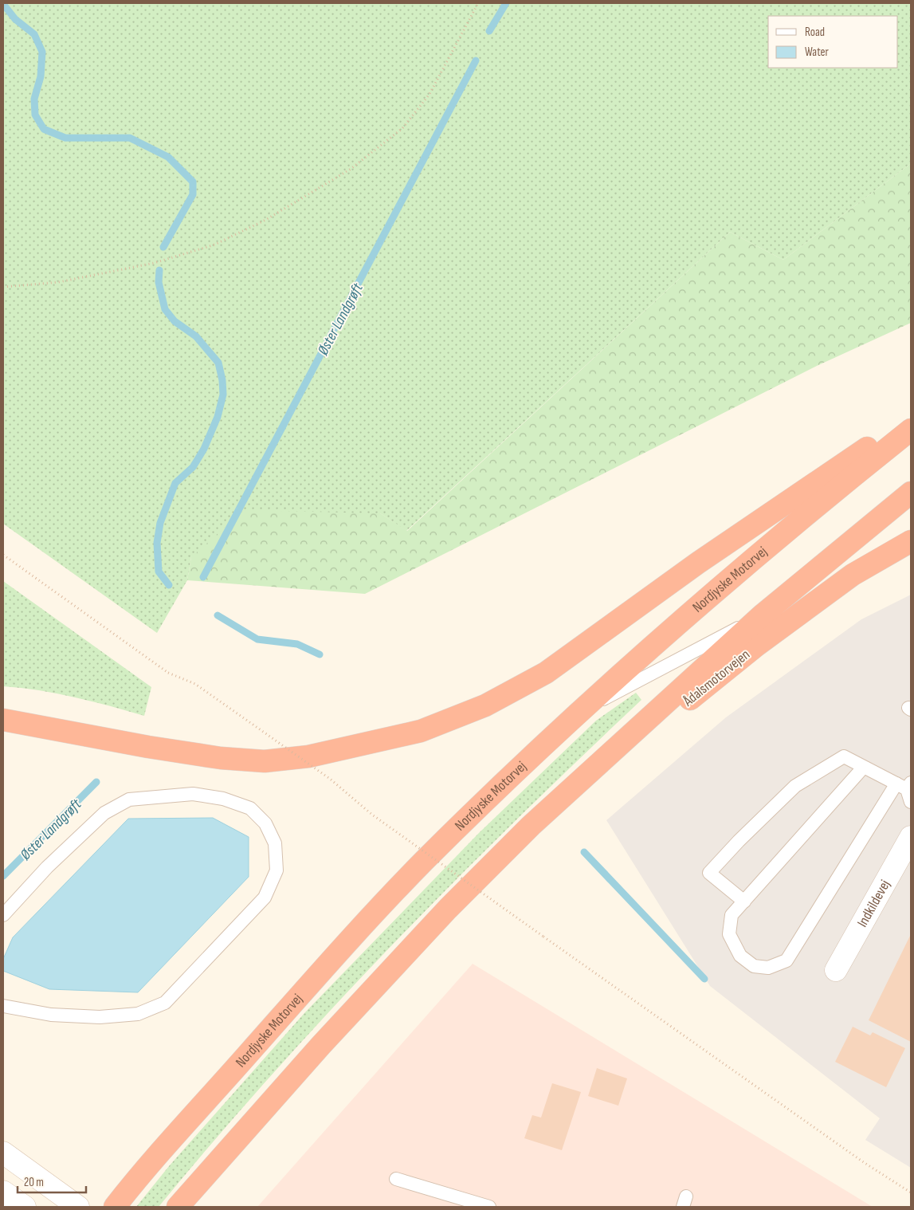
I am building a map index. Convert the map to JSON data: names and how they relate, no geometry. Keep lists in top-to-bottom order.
{
  "streets": {
    "highway": ["Nordjyske Motorvej", "Ådalsmotorvejen"],
    "street": ["Indkildevej"]
  },
  "water": ["Øster Landgrøft"],
  "legend": ["Road", "Water"],
  "scale_bar": "20 m"
}
